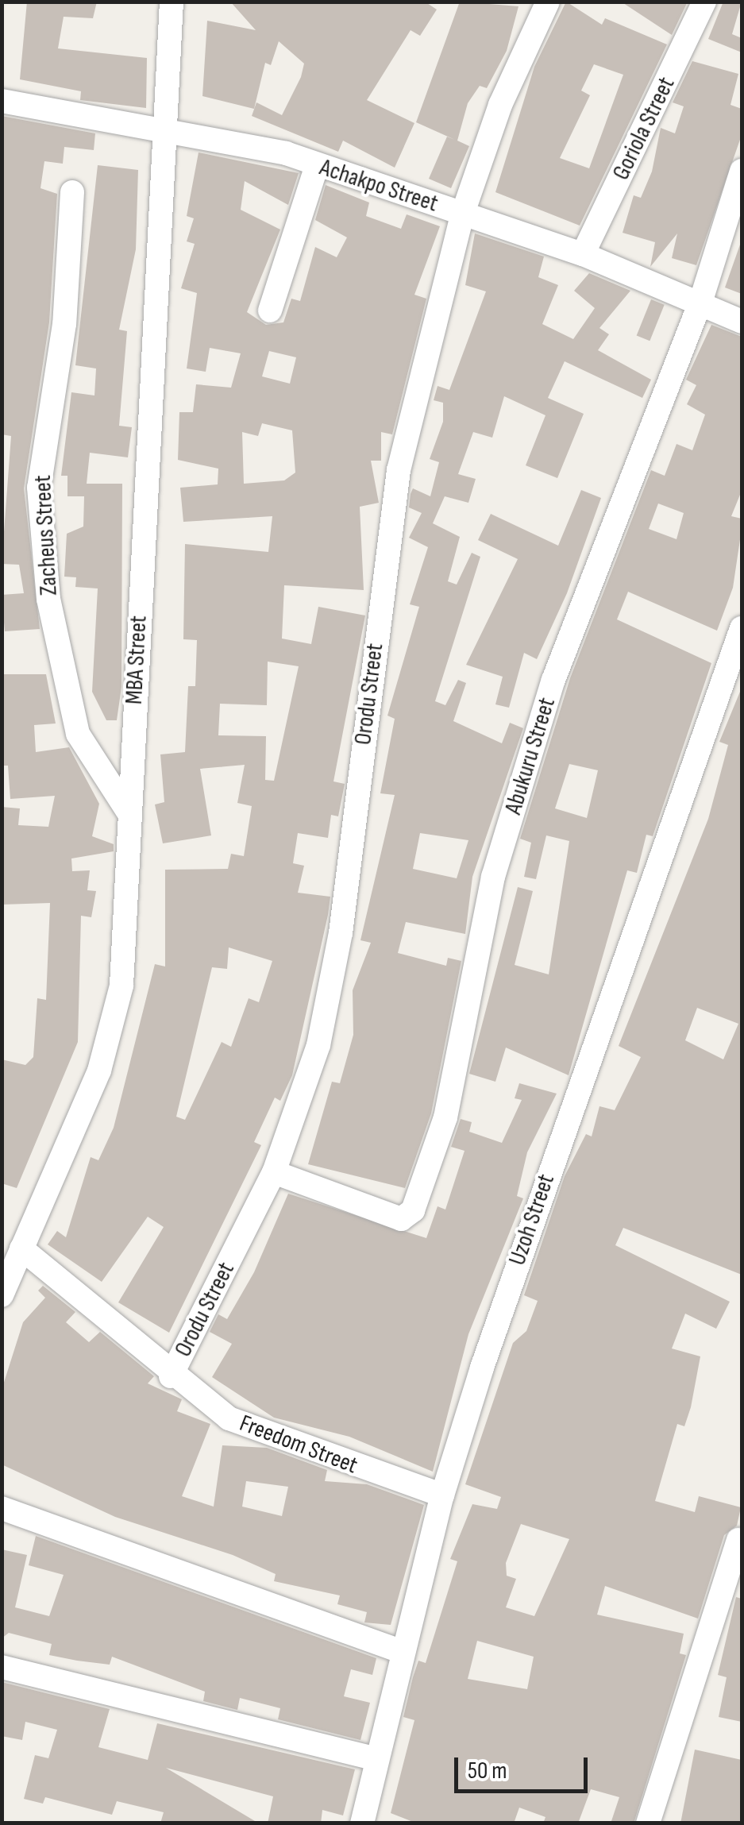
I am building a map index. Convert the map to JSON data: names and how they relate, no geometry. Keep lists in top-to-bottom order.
{
  "streets": {
    "street": [
      "Goriola Street",
      "Achakpo Street",
      "Zacheus Street",
      "MBA Street",
      "Orodu Street",
      "Abukuru Street",
      "Uzoh Street",
      "Freedom Street"
    ]
  },
  "crossings": [
    ["Goriola Street", "Achakpo Street"],
    ["Achakpo Street", "MBA Street"],
    ["Achakpo Street", "Orodu Street"],
    ["Achakpo Street", "Abukuru Street"],
    ["Zacheus Street", "MBA Street"],
    ["MBA Street", "Freedom Street"],
    ["Orodu Street", "Abukuru Street"],
    ["Orodu Street", "Freedom Street"],
    ["Uzoh Street", "Freedom Street"]
  ],
  "scale_bar": "50 m"
}
